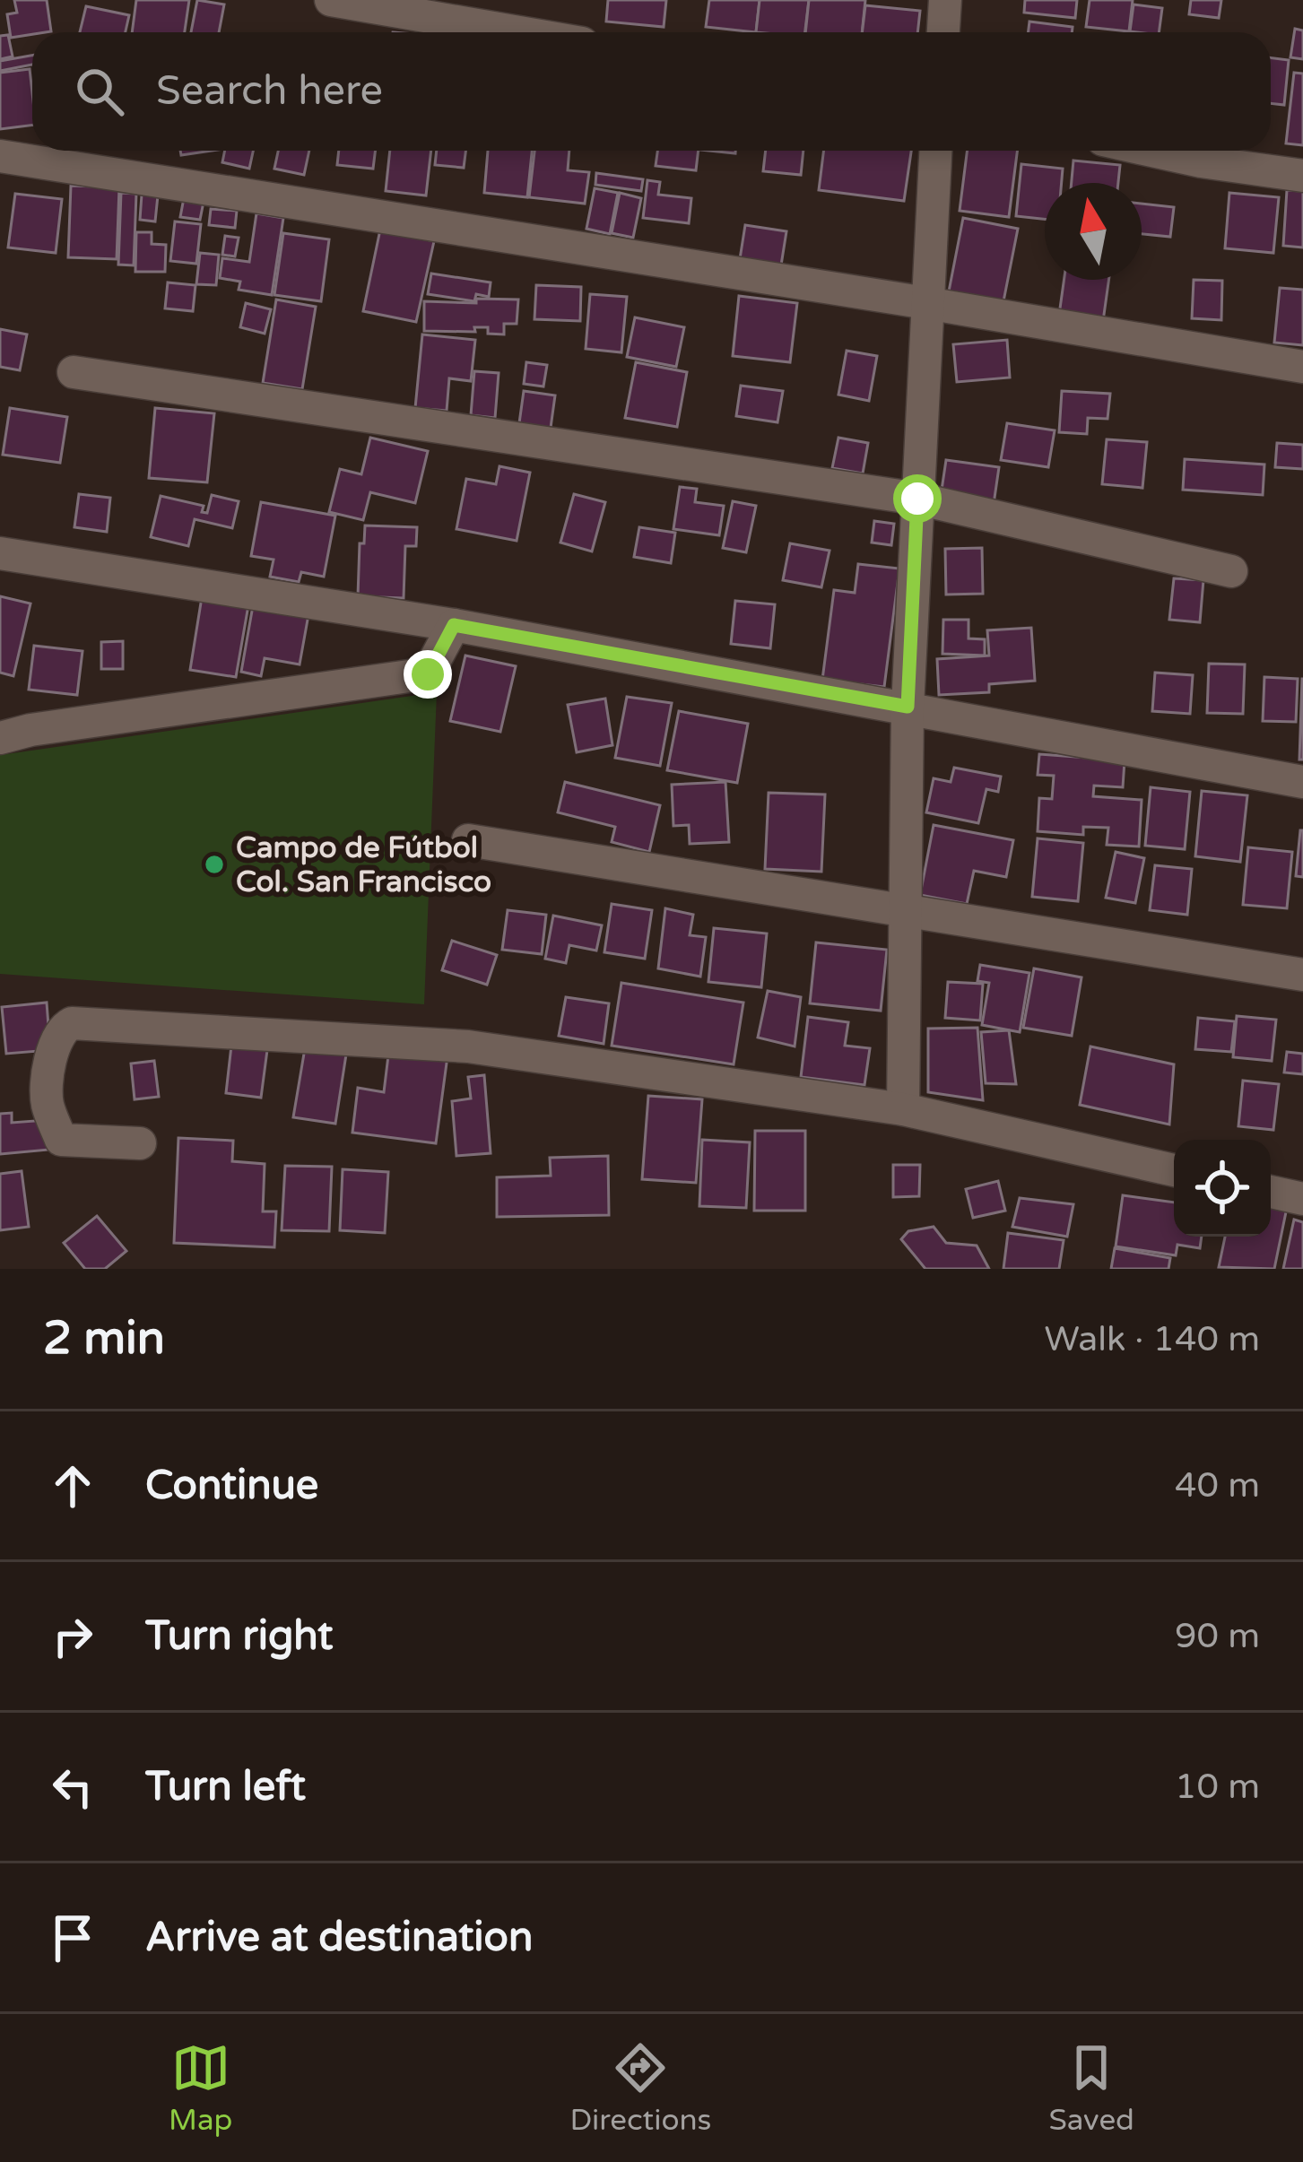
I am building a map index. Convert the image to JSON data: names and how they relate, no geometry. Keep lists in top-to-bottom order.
{
  "places": ["Campo de Fútbol Col. San Francisco"],
  "north": "top",
  "page": {
    "search": "Search here",
    "heading": ["2 min", "Walk · 140 m"],
    "list": [
      ["Continue", "40 m"],
      ["Turn right", "90 m"],
      ["Turn left", "10 m"],
      "Arrive at destination"
    ],
    "nav": ["Map", "Directions", "Saved"]
  }
}
